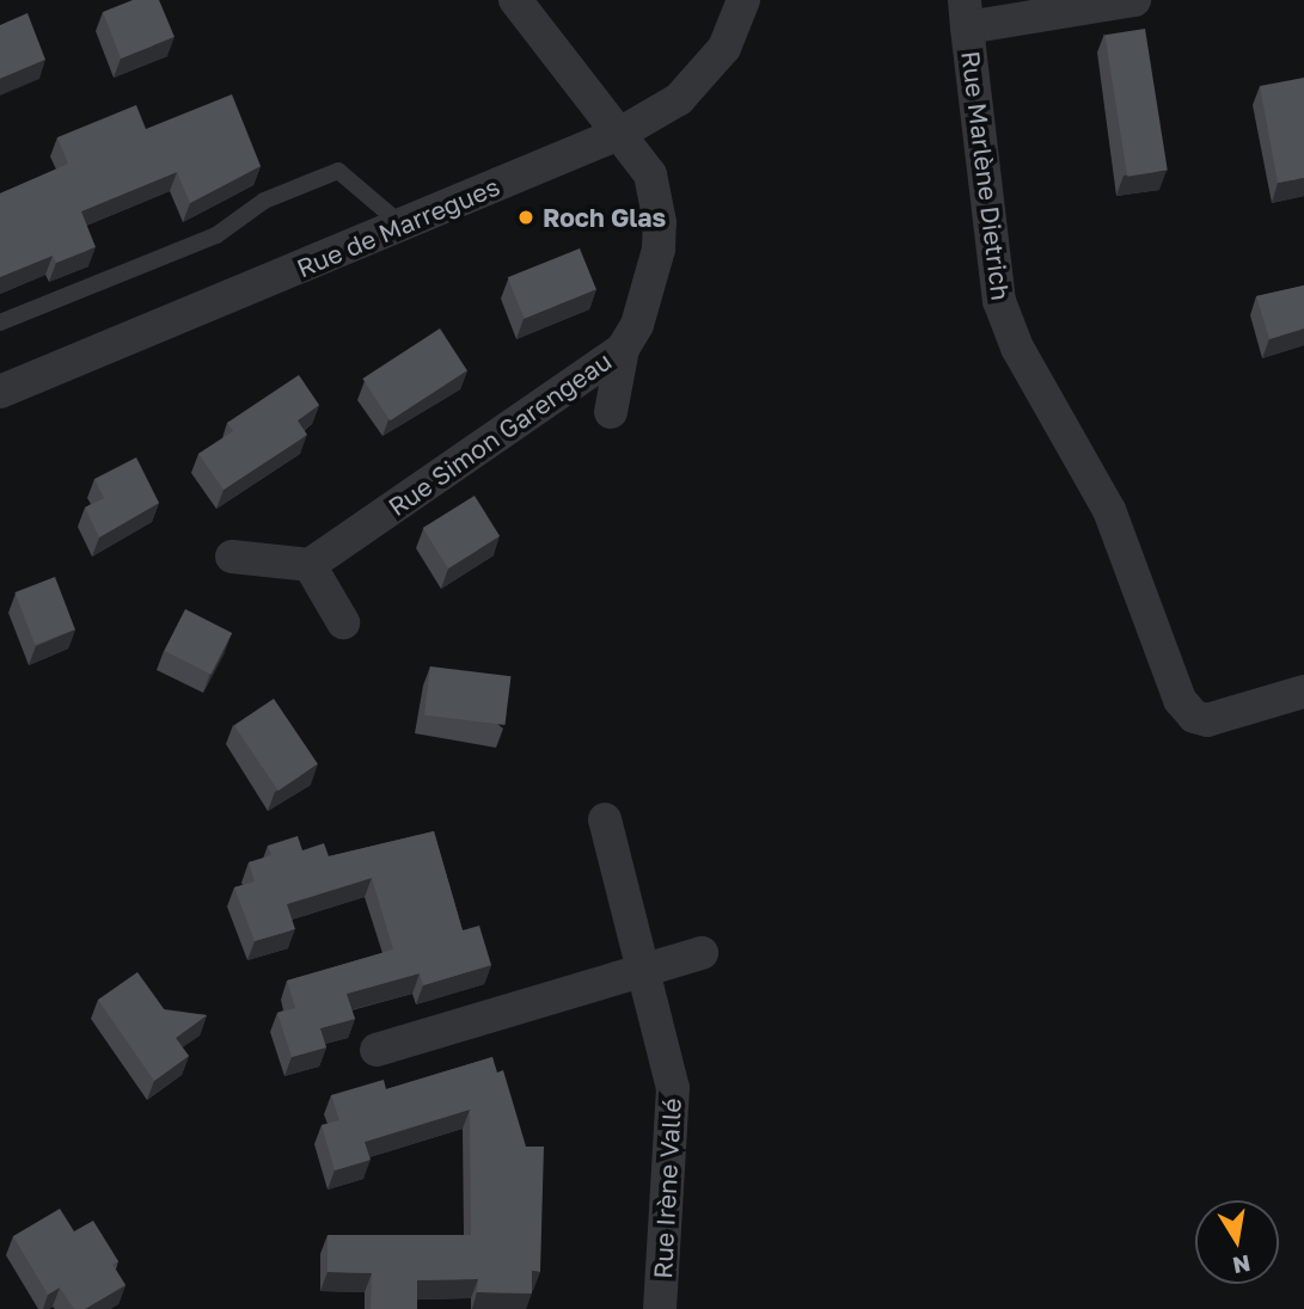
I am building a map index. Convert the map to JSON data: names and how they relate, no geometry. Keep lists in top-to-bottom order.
{
  "streets": {
    "street": [
      "Rue Marlène Dietrich",
      "Rue de Marregues",
      "Rue Simon Garengeau",
      "Rue Irène Vallé"
    ]
  },
  "crossings": [
    ["Rue de Marregues", "Rue Simon Garengeau"]
  ],
  "places": ["Roch Glas"],
  "north": "bottom"
}
